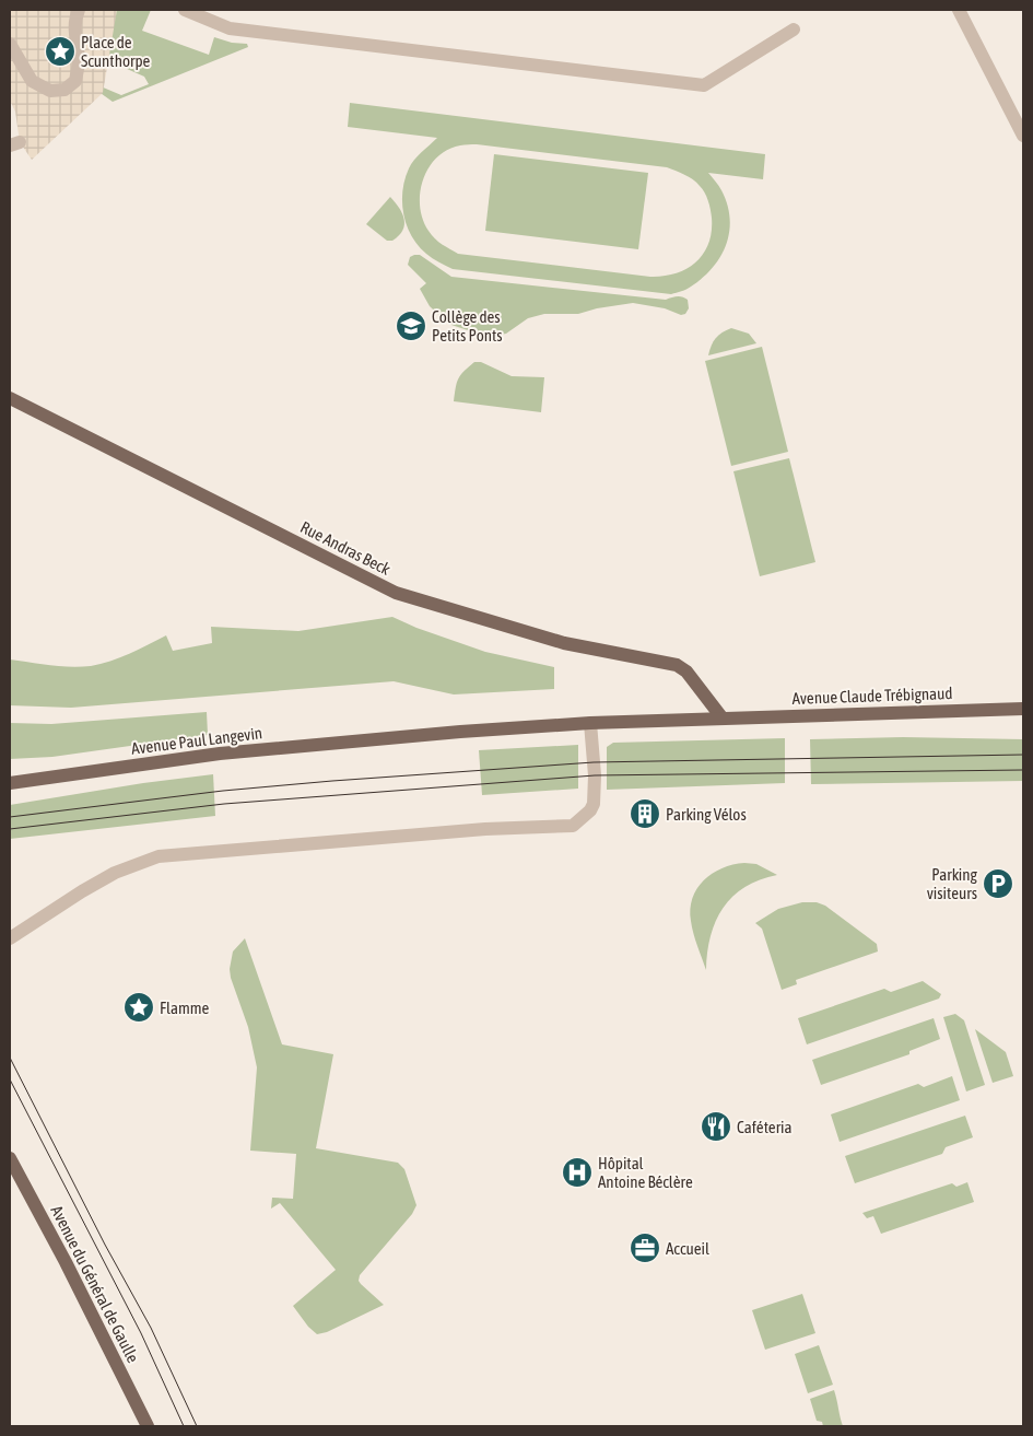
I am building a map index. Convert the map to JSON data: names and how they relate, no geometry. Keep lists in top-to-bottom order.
{
  "streets": {
    "main road": [
      "Rue Andras Beck",
      "Avenue Claude Trébignaud",
      "Avenue Paul Langevin",
      "Avenue du Général de Gaulle"
    ]
  },
  "crossings": [
    ["Rue Andras Beck", "Avenue Claude Trébignaud"],
    ["Avenue Claude Trébignaud", "Avenue Paul Langevin"]
  ],
  "places": {
    "place": ["Place de Scunthorpe", "Flamme"],
    "school or university": ["Collège des Petits Ponts"],
    "building": ["Parking Vélos"],
    "parking": ["Parking visiteurs"],
    "restaurant": ["Caféteria"],
    "hospital": ["Hôpital Antoine Béclère"],
    "office": ["Accueil"]
  }
}
